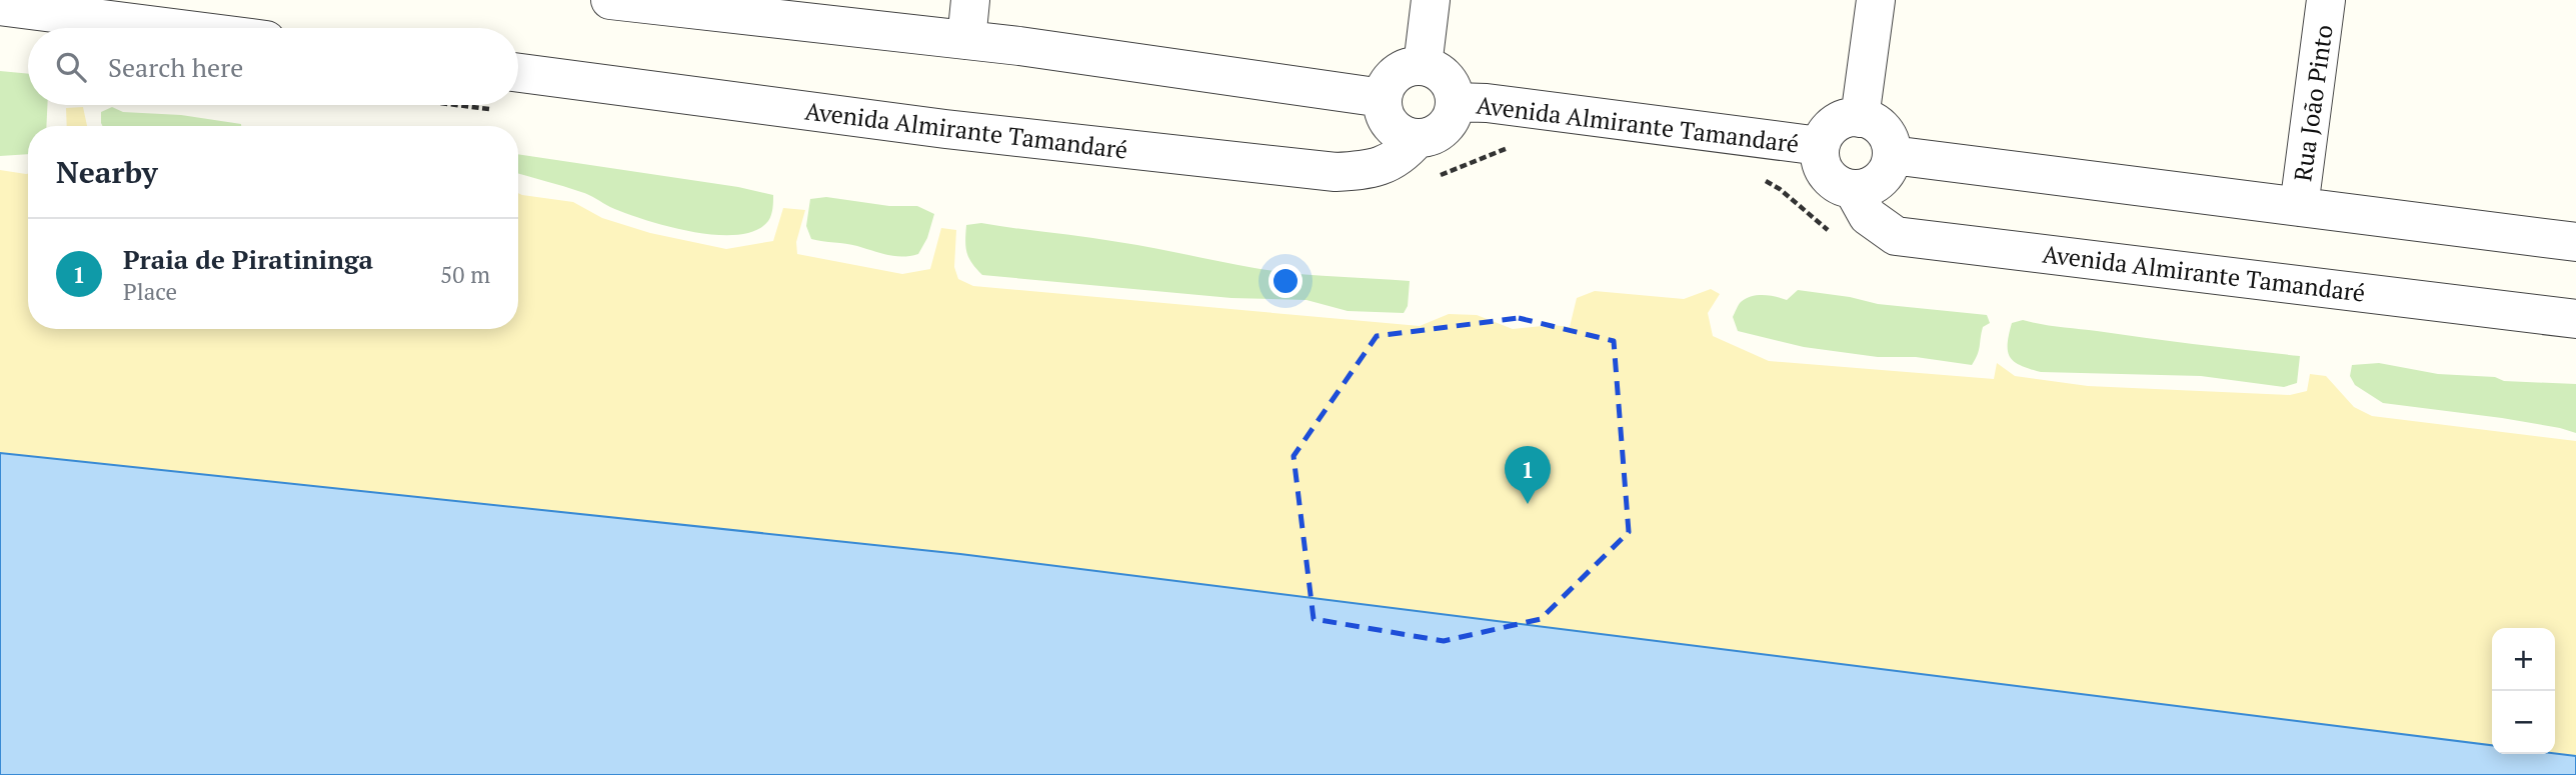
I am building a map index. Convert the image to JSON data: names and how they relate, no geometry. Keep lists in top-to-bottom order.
{
  "streets": {
    "street": ["Rua João Pinto", "Avenida Almirante Tamandaré"]
  },
  "page": {
    "search": "Search here",
    "heading": "Nearby",
    "list": [
      {
        "mark": "1",
        "name": "Praia de Piratininga",
        "note": "Place",
        "value": "50 m"
      }
    ],
    "pins": "1",
    "map_buttons": ["+", "−"]
  }
}
